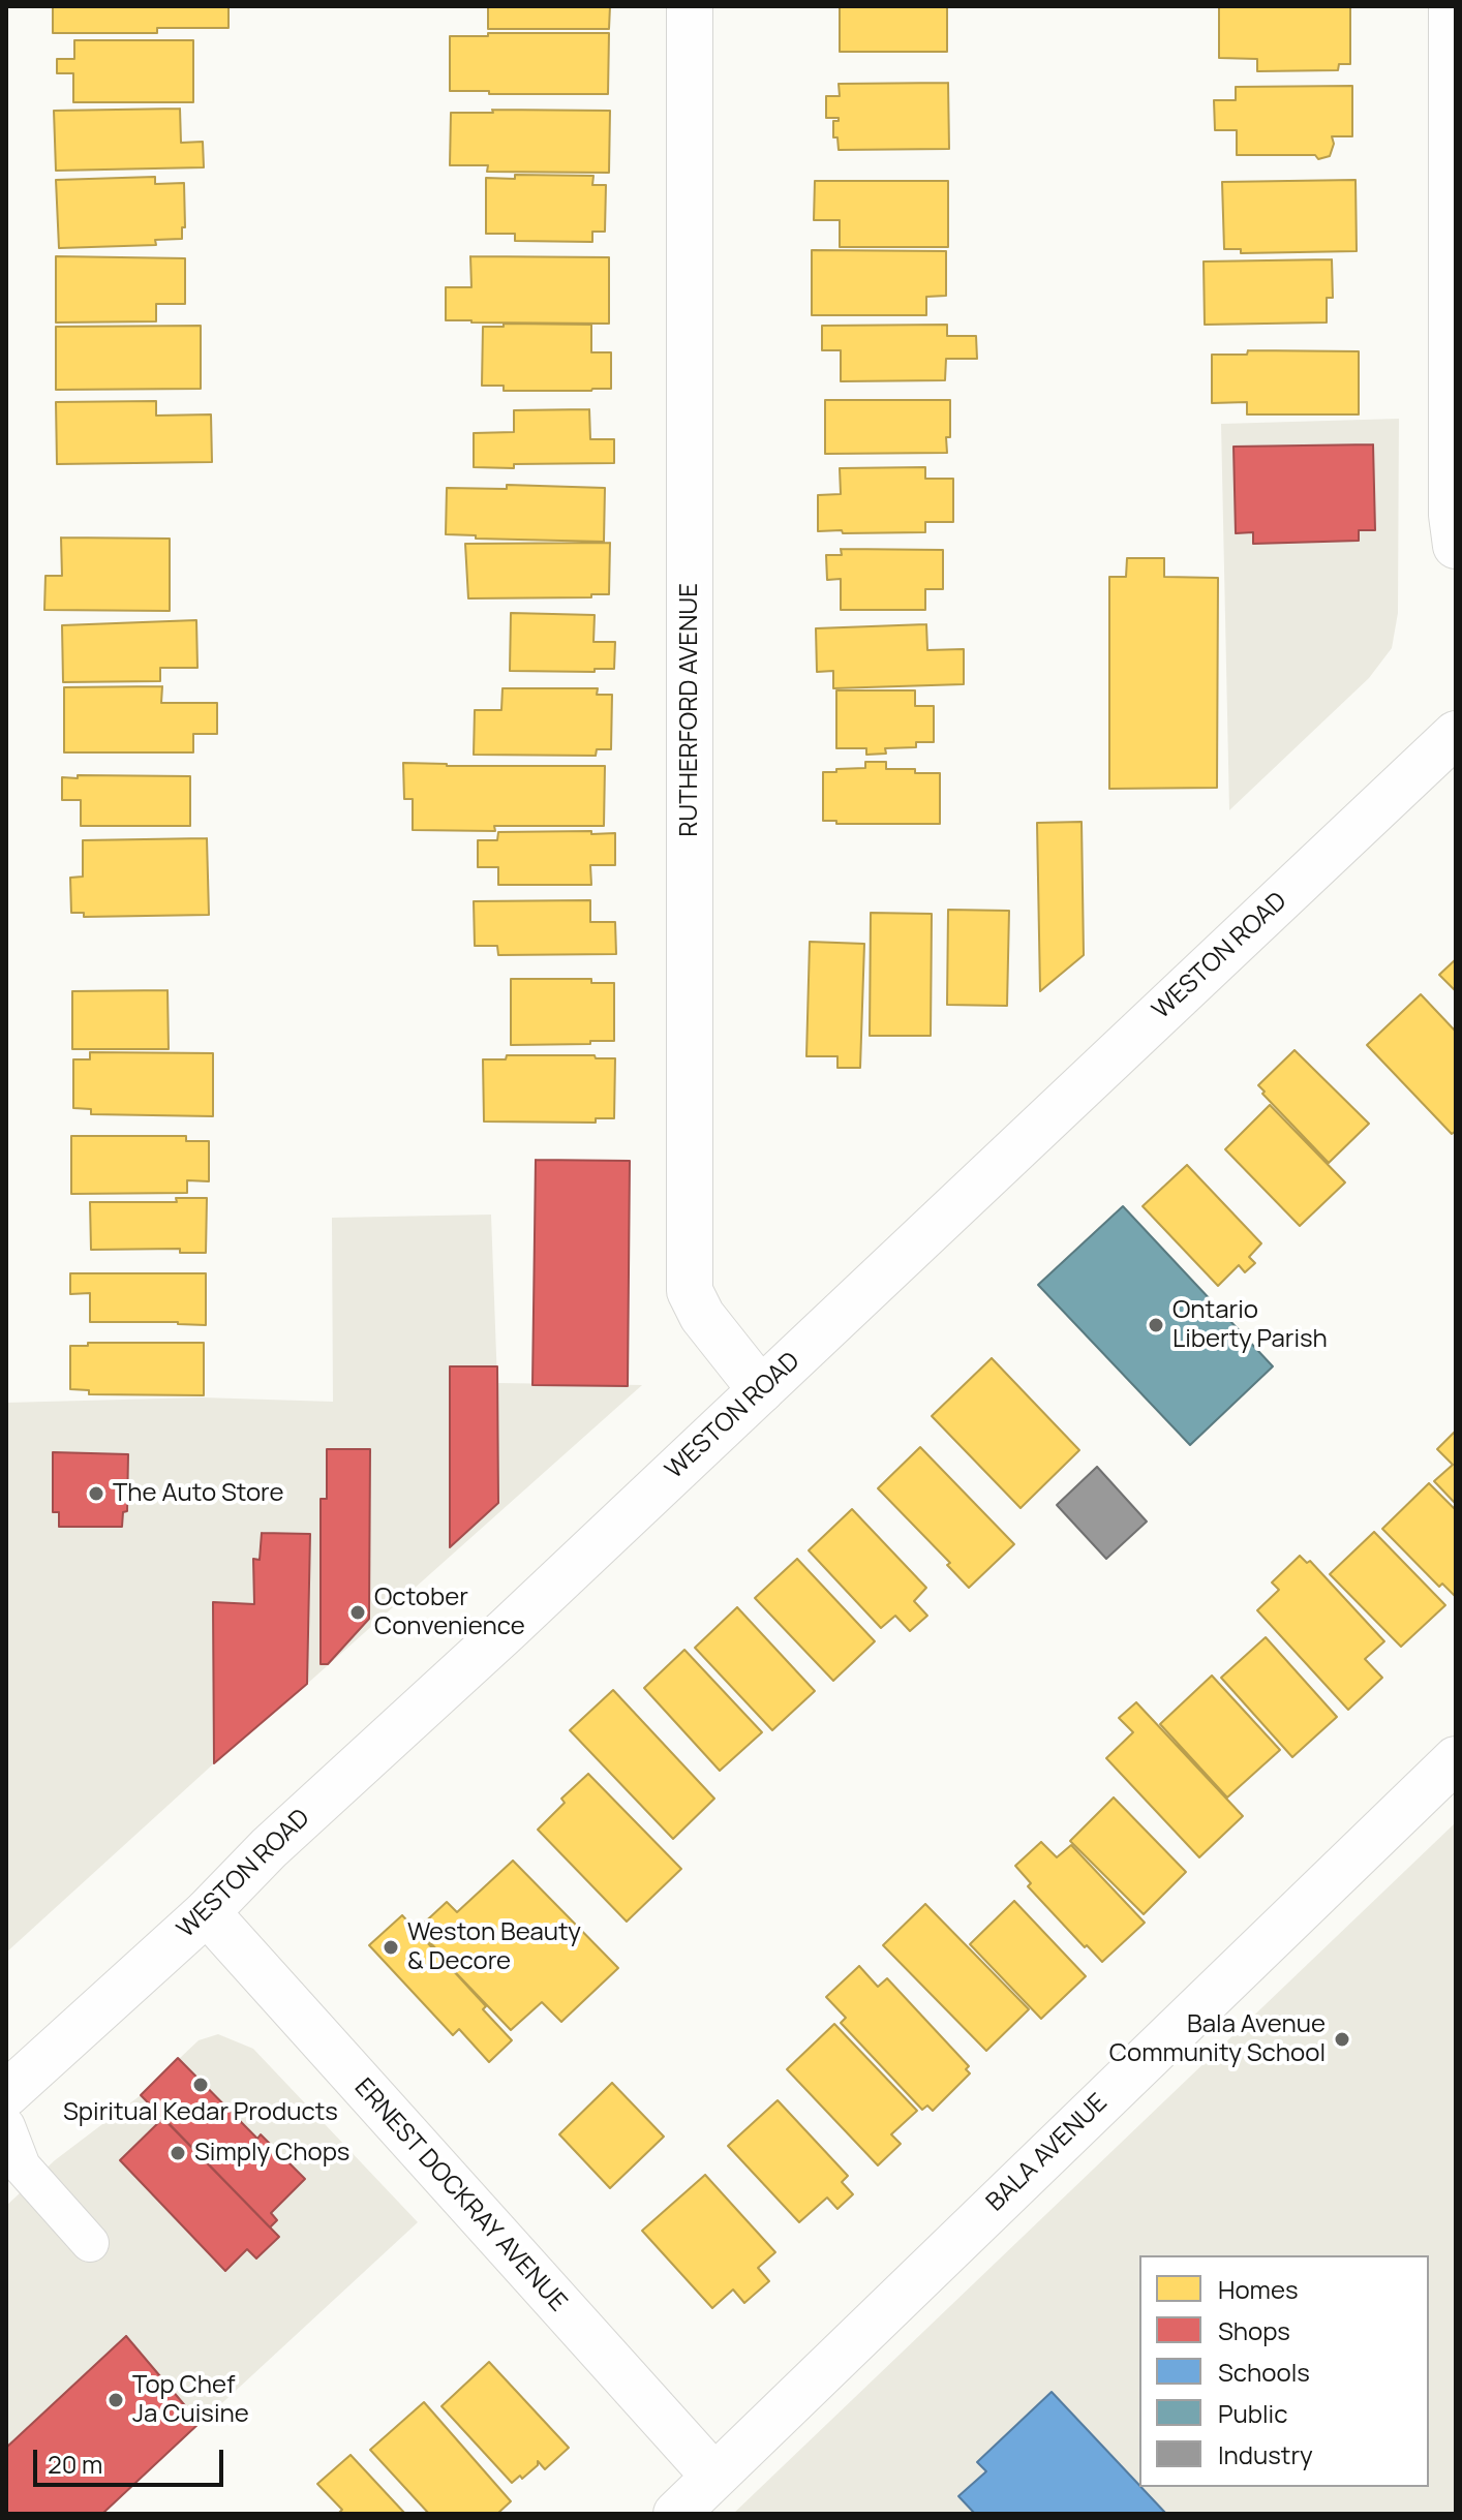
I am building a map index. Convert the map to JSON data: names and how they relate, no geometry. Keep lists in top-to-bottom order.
{
  "streets": {
    "street": [
      "RUTHERFORD AVENUE",
      "WESTON ROAD",
      "BALA AVENUE",
      "ERNEST DOCKRAY AVENUE"
    ]
  },
  "crossings": [
    ["RUTHERFORD AVENUE", "WESTON ROAD"],
    ["WESTON ROAD", "ERNEST DOCKRAY AVENUE"],
    ["BALA AVENUE", "ERNEST DOCKRAY AVENUE"]
  ],
  "places": [
    "Ontario Liberty Parish",
    "The Auto Store",
    "October Convenience",
    "Weston Beauty & Decore",
    "Bala Avenue Community School",
    "Spiritual Kedar Products",
    "Simply Chops",
    "Top Chef Ja Cuisine"
  ],
  "legend": [
    "Homes",
    "Shops",
    "Schools",
    "Public",
    "Industry"
  ],
  "scale_bar": "20 m"
}
